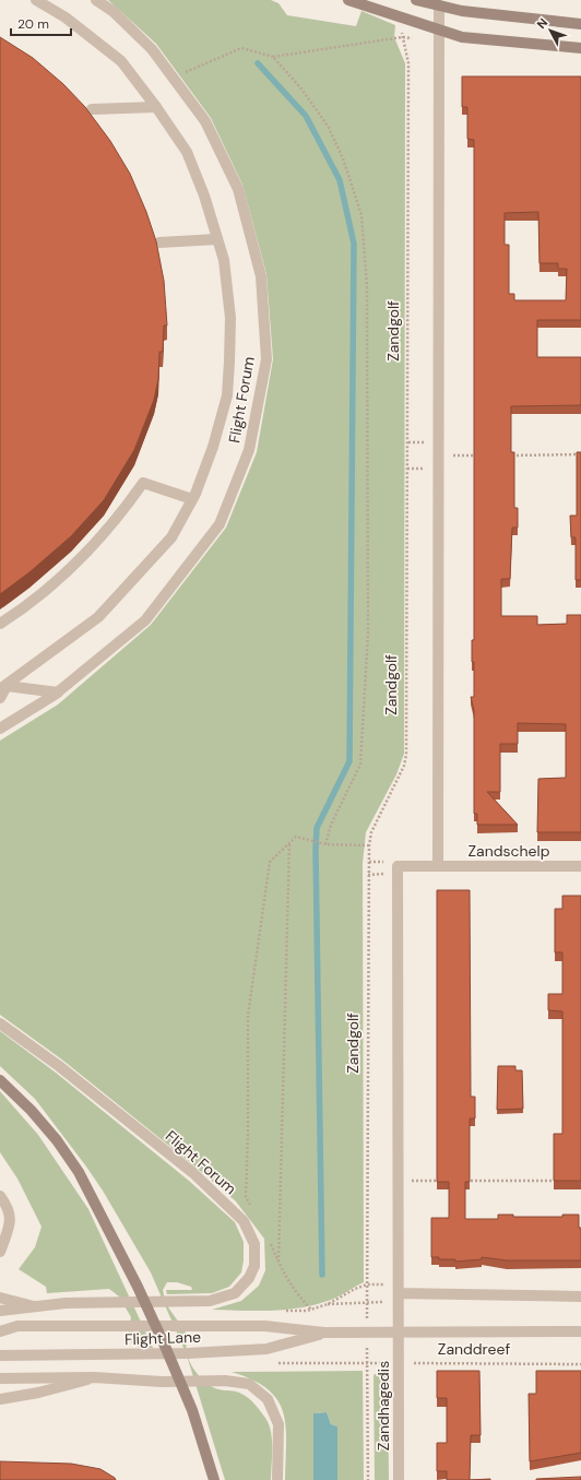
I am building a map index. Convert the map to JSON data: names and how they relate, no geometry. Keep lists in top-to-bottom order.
{
  "streets": {
    "street": [
      "Flight Forum",
      "Zandschelp",
      "Flight Lane",
      "Zanddreef",
      "Zandhagedis"
    ],
    "path": ["Zandgolf"]
  },
  "crossings": [
    ["Zandgolf", "Flight Lane"],
    ["Zandgolf", "Zanddreef"],
    ["Zandgolf", "Zandhagedis"],
    ["Flight Lane", "Zanddreef"],
    ["Flight Lane", "Zandhagedis"],
    ["Zanddreef", "Zandhagedis"]
  ],
  "scale_bar": "20 m",
  "north": "top left"
}
